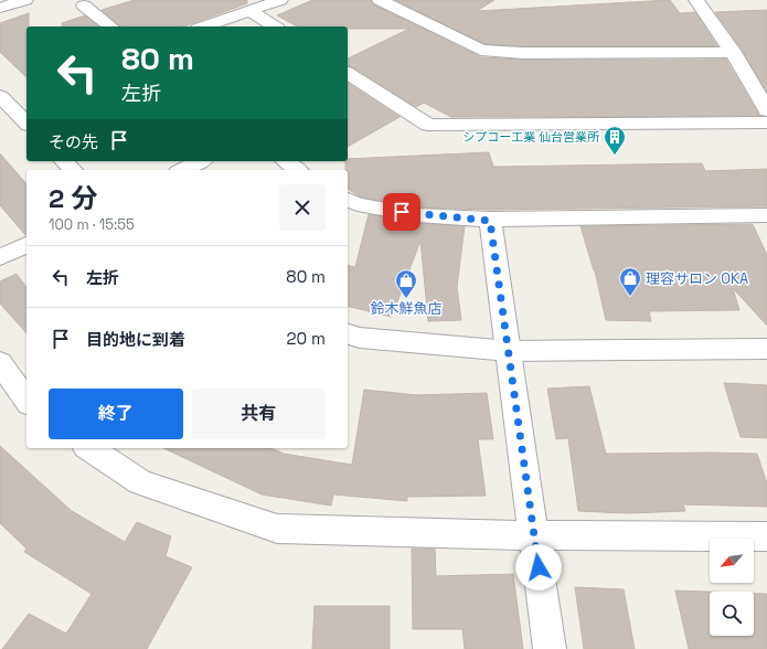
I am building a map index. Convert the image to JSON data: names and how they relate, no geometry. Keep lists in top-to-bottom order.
{
  "places": {
    "building": ["シプコー工業 仙台営業所"],
    "shop": ["理容サロン OKA", "鈴木鮮魚店"]
  },
  "north": "bottom left",
  "page": {
    "turn": ["80 m", "左折"],
    "then": "その先",
    "heading": ["2 分", "100 m · 15:55"],
    "list": [
      {
        "name": "左折",
        "value": "80 m"
      },
      {
        "name": "目的地に到着",
        "value": "20 m"
      }
    ],
    "buttons": ["終了", "共有"]
  }
}
